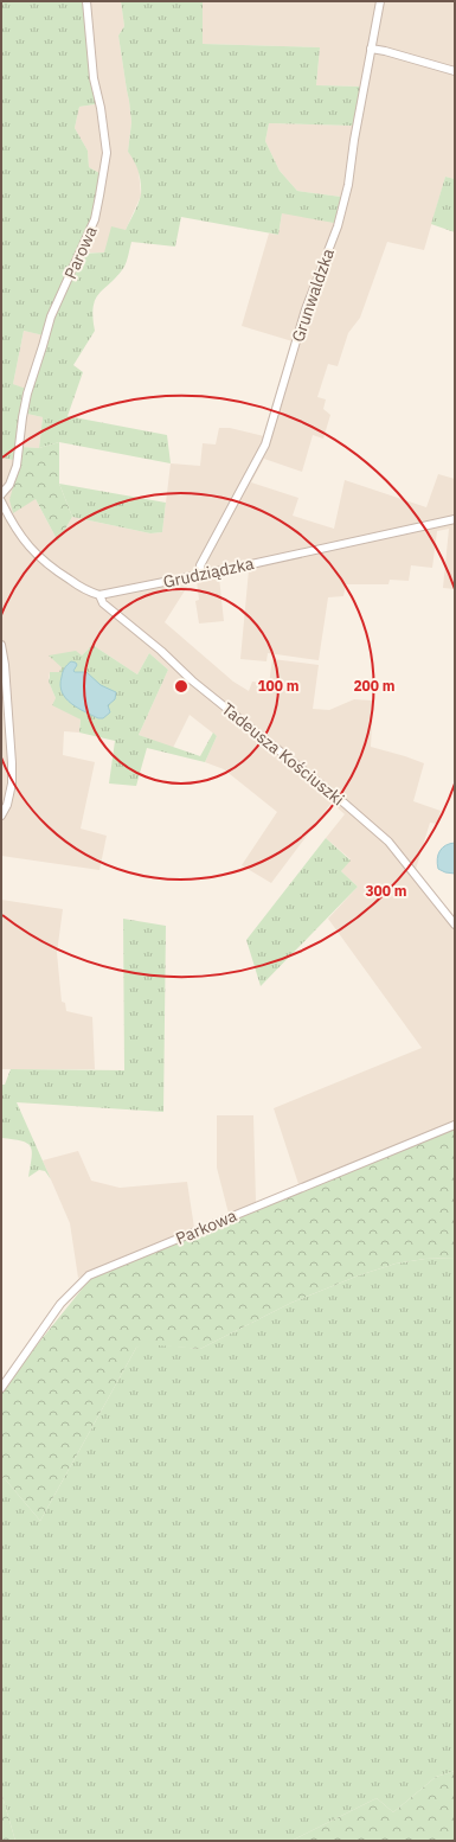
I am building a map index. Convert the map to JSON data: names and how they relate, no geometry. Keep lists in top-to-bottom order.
{
  "streets": {
    "street": [
      "Parowa",
      "Grunwaldzka",
      "Grudziądzka",
      "Tadeusza Kościuszki",
      "Parkowa"
    ]
  },
  "crossings": [
    ["Grunwaldzka", "Grudziądzka"],
    ["Grudziądzka", "Tadeusza Kościuszki"]
  ],
  "rings": ["100 m", "200 m", "300 m"]
}
